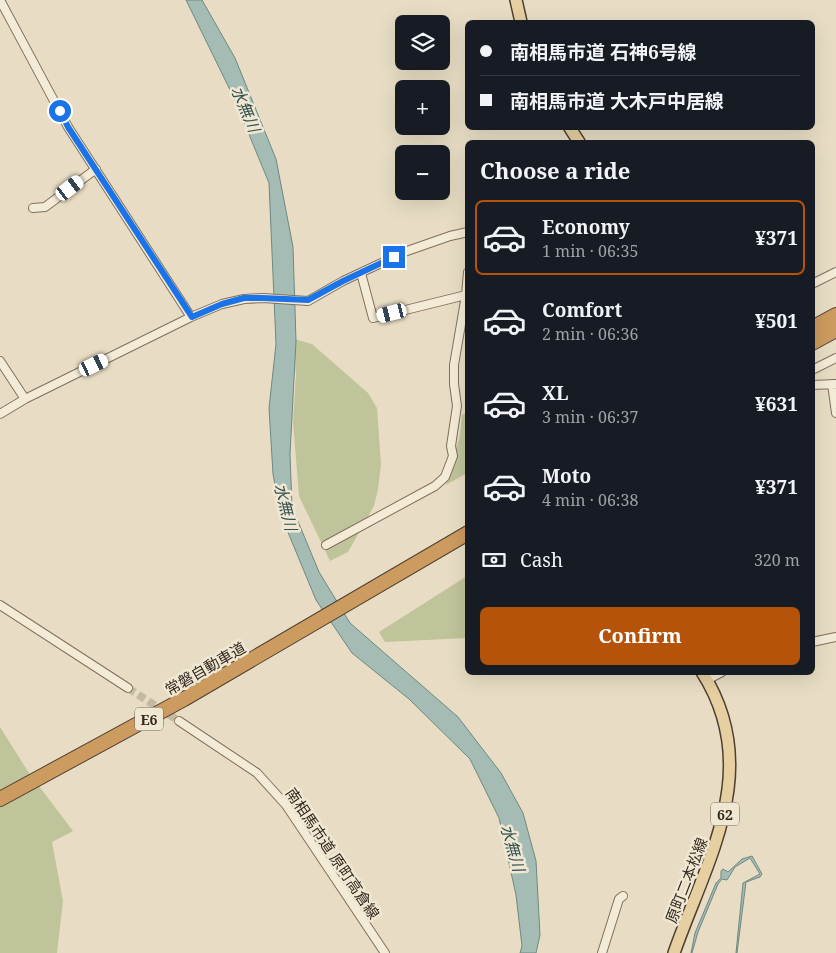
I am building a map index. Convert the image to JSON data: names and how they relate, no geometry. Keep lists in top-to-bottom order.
{
  "streets": {
    "highway": ["常磐自動車道", "E6"],
    "main road": ["62", "原町二本松線"],
    "street": ["南相馬市道 原町高倉線"]
  },
  "water": ["水無川"],
  "page": {
    "map_buttons": ["+", "−"],
    "banner": ["南相馬市道 石神6号線", "南相馬市道 大木戸中居線"],
    "heading": "Choose a ride",
    "list": [
      {
        "name": "Economy",
        "note": "1 min · 06:35",
        "value": "¥371"
      },
      {
        "name": "Comfort",
        "note": "2 min · 06:36",
        "value": "¥501"
      },
      {
        "name": "XL",
        "note": "3 min · 06:37",
        "value": "¥631"
      },
      {
        "name": "Moto",
        "note": "4 min · 06:38",
        "value": "¥371"
      }
    ],
    "pay": ["Cash", "320 m"],
    "buttons": "Confirm"
  }
}
